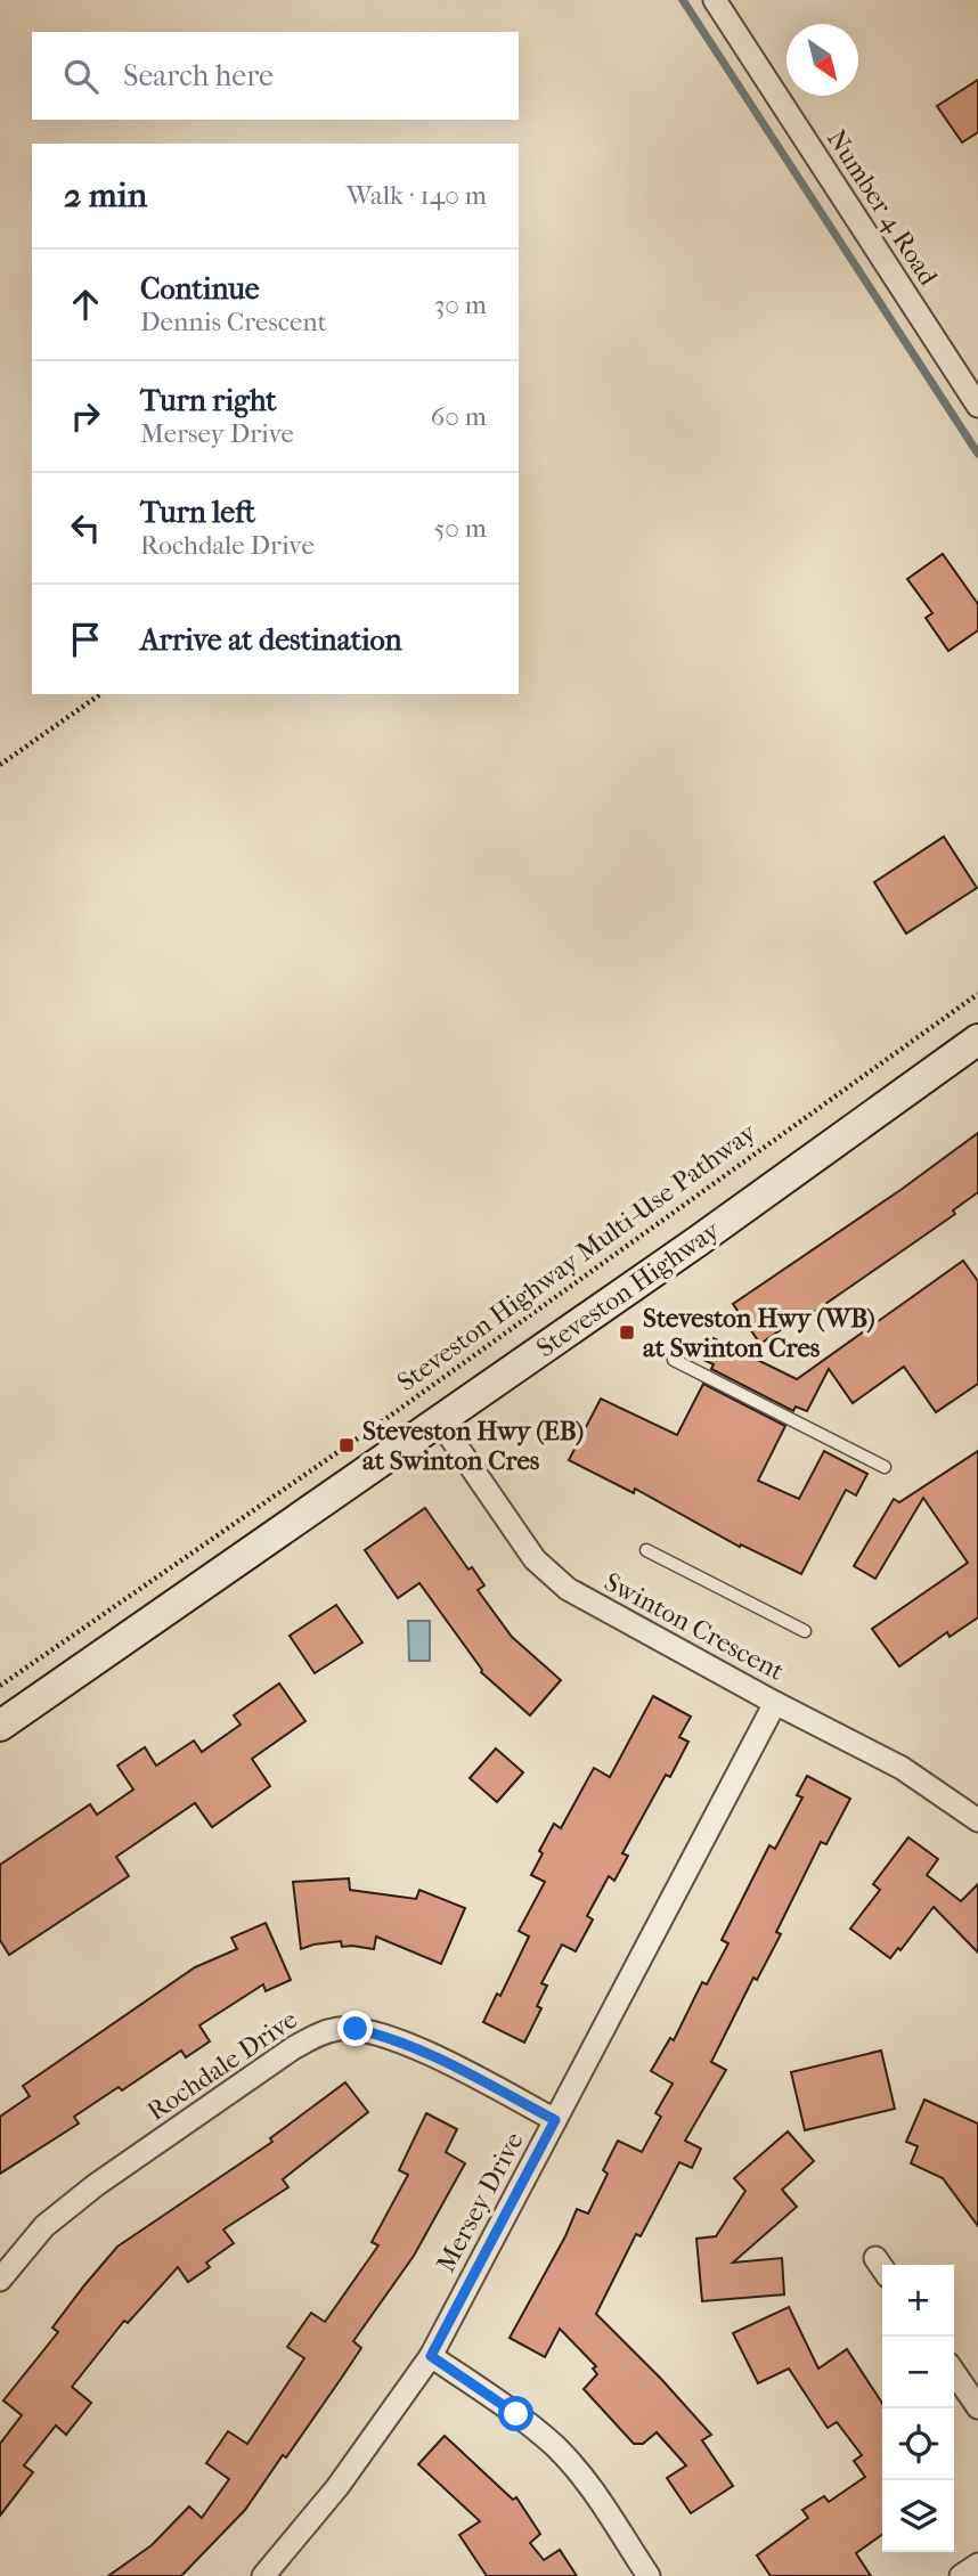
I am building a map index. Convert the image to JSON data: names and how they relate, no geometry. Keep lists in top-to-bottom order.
{
  "streets": {
    "main road": ["Steveston Highway"],
    "street": [
      "Number 4 Road",
      "Swinton Crescent",
      "Rochdale Drive",
      "Mersey Drive"
    ],
    "path": ["Steveston Highway Multi-Use Pathway"]
  },
  "crossings": [
    ["Steveston Highway", "Swinton Crescent"],
    ["Swinton Crescent", "Mersey Drive"],
    ["Rochdale Drive", "Mersey Drive"]
  ],
  "places": {
    "transit": ["Steveston Hwy (WB) at Swinton Cres", "Steveston Hwy (EB) at Swinton Cres"]
  },
  "north": "bottom right",
  "page": {
    "search": "Search here",
    "heading": ["2 min", "Walk · 140 m"],
    "list": [
      ["Continue", "Dennis Crescent", "30 m"],
      ["Turn right", "Mersey Drive", "60 m"],
      ["Turn left", "Rochdale Drive", "50 m"],
      "Arrive at destination"
    ],
    "map_buttons": ["+", "−"]
  }
}
